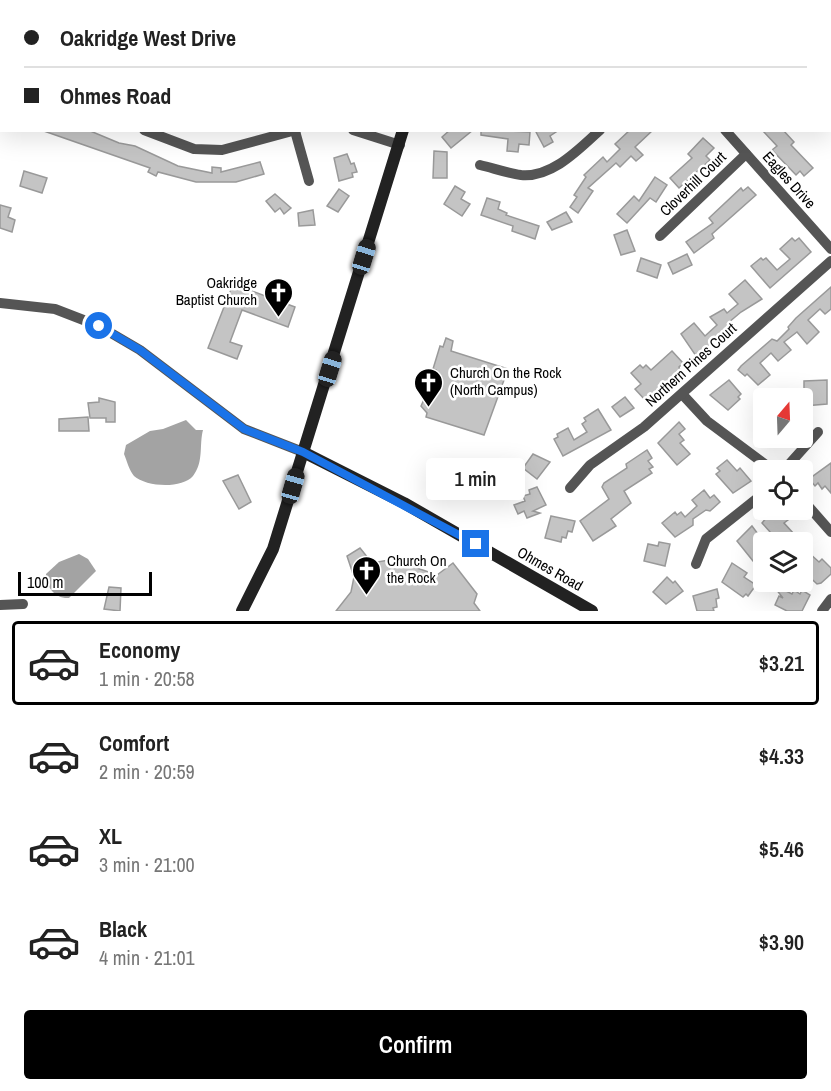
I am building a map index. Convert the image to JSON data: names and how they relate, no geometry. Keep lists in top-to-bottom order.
{
  "streets": {
    "main road": ["Ohmes Road"],
    "street": ["Eagles Drive", "Cloverhill Court", "Northern Pines Court"]
  },
  "crossings": [
    ["Eagles Drive", "Cloverhill Court"]
  ],
  "places": {
    "church": ["Oakridge Baptist Church", "Church On the Rock (North Campus)", "Church On the Rock"]
  },
  "scale_bar": "100 m",
  "north": "top",
  "page": {
    "banner": ["Oakridge West Drive", "Ohmes Road"],
    "bubble": "1 min",
    "scale": "100 m",
    "list": [
      {
        "name": "Economy",
        "note": "1 min · 20:58",
        "value": "$3.21"
      },
      {
        "name": "Comfort",
        "note": "2 min · 20:59",
        "value": "$4.33"
      },
      {
        "name": "XL",
        "note": "3 min · 21:00",
        "value": "$5.46"
      },
      {
        "name": "Black",
        "note": "4 min · 21:01",
        "value": "$3.90"
      }
    ],
    "buttons": "Confirm"
  }
}
